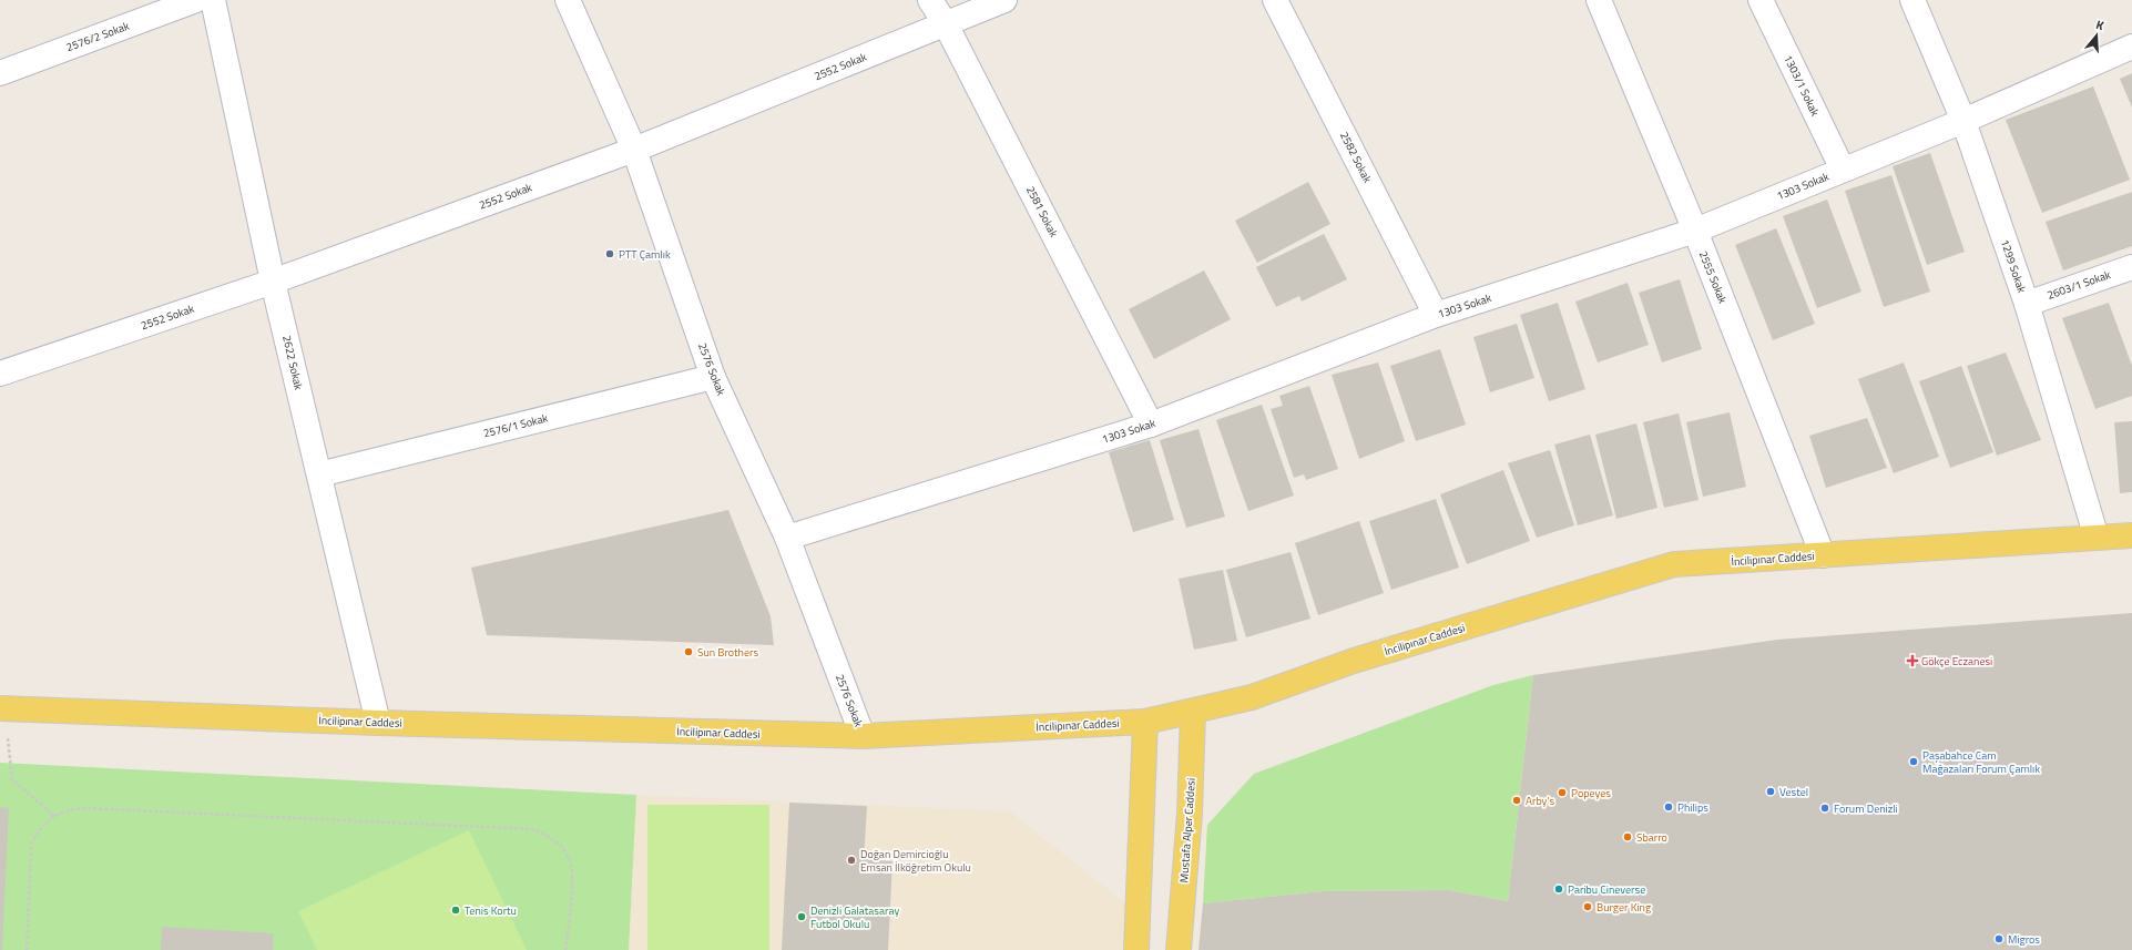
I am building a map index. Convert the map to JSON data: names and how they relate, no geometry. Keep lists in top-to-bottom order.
{
  "streets": {
    "main road": ["İncilipınar Caddesi", "Mustafa Alper Caddesi"],
    "street": [
      "2576/2 Sokak",
      "2552 Sokak",
      "1303/1 Sokak",
      "2582 Sokak",
      "1303 Sokak",
      "2581 Sokak",
      "1299 Sokak",
      "2555 Sokak",
      "2603/1 Sokak",
      "2622 Sokak",
      "2576 Sokak",
      "2576/1 Sokak"
    ]
  },
  "crossings": [
    ["2552 Sokak", "2581 Sokak"],
    ["2552 Sokak", "2622 Sokak"],
    ["2552 Sokak", "2576 Sokak"],
    ["1303/1 Sokak", "1303 Sokak"],
    ["2582 Sokak", "1303 Sokak"],
    ["1303 Sokak", "2581 Sokak"],
    ["1303 Sokak", "1299 Sokak"],
    ["1303 Sokak", "2555 Sokak"],
    ["1303 Sokak", "2576 Sokak"],
    ["1299 Sokak", "2603/1 Sokak"],
    ["1299 Sokak", "İncilipınar Caddesi"],
    ["2555 Sokak", "İncilipınar Caddesi"],
    ["2622 Sokak", "2576/1 Sokak"],
    ["2622 Sokak", "İncilipınar Caddesi"],
    ["2576 Sokak", "2576/1 Sokak"],
    ["2576 Sokak", "İncilipınar Caddesi"],
    ["İncilipınar Caddesi", "Mustafa Alper Caddesi"]
  ],
  "places": {
    "other": [
      "PTT Çamlık",
      "Sun Brothers",
      "Paşabahce Cam Mağazaları Forum Çamlık",
      "Vestel",
      "Popeyes",
      "Arby's",
      "Philips",
      "Forum Denizli",
      "Sbarro",
      "Doğan Demircioğlu Emsan İlköğretim Okulu",
      "Paribu Cineverse",
      "Burger King",
      "Tenis Kortu",
      "Denizli Galatasaray Futbol Okulu",
      "Migros"
    ],
    "health": ["Gökçe Eczanesi"]
  },
  "north": "top"
}
